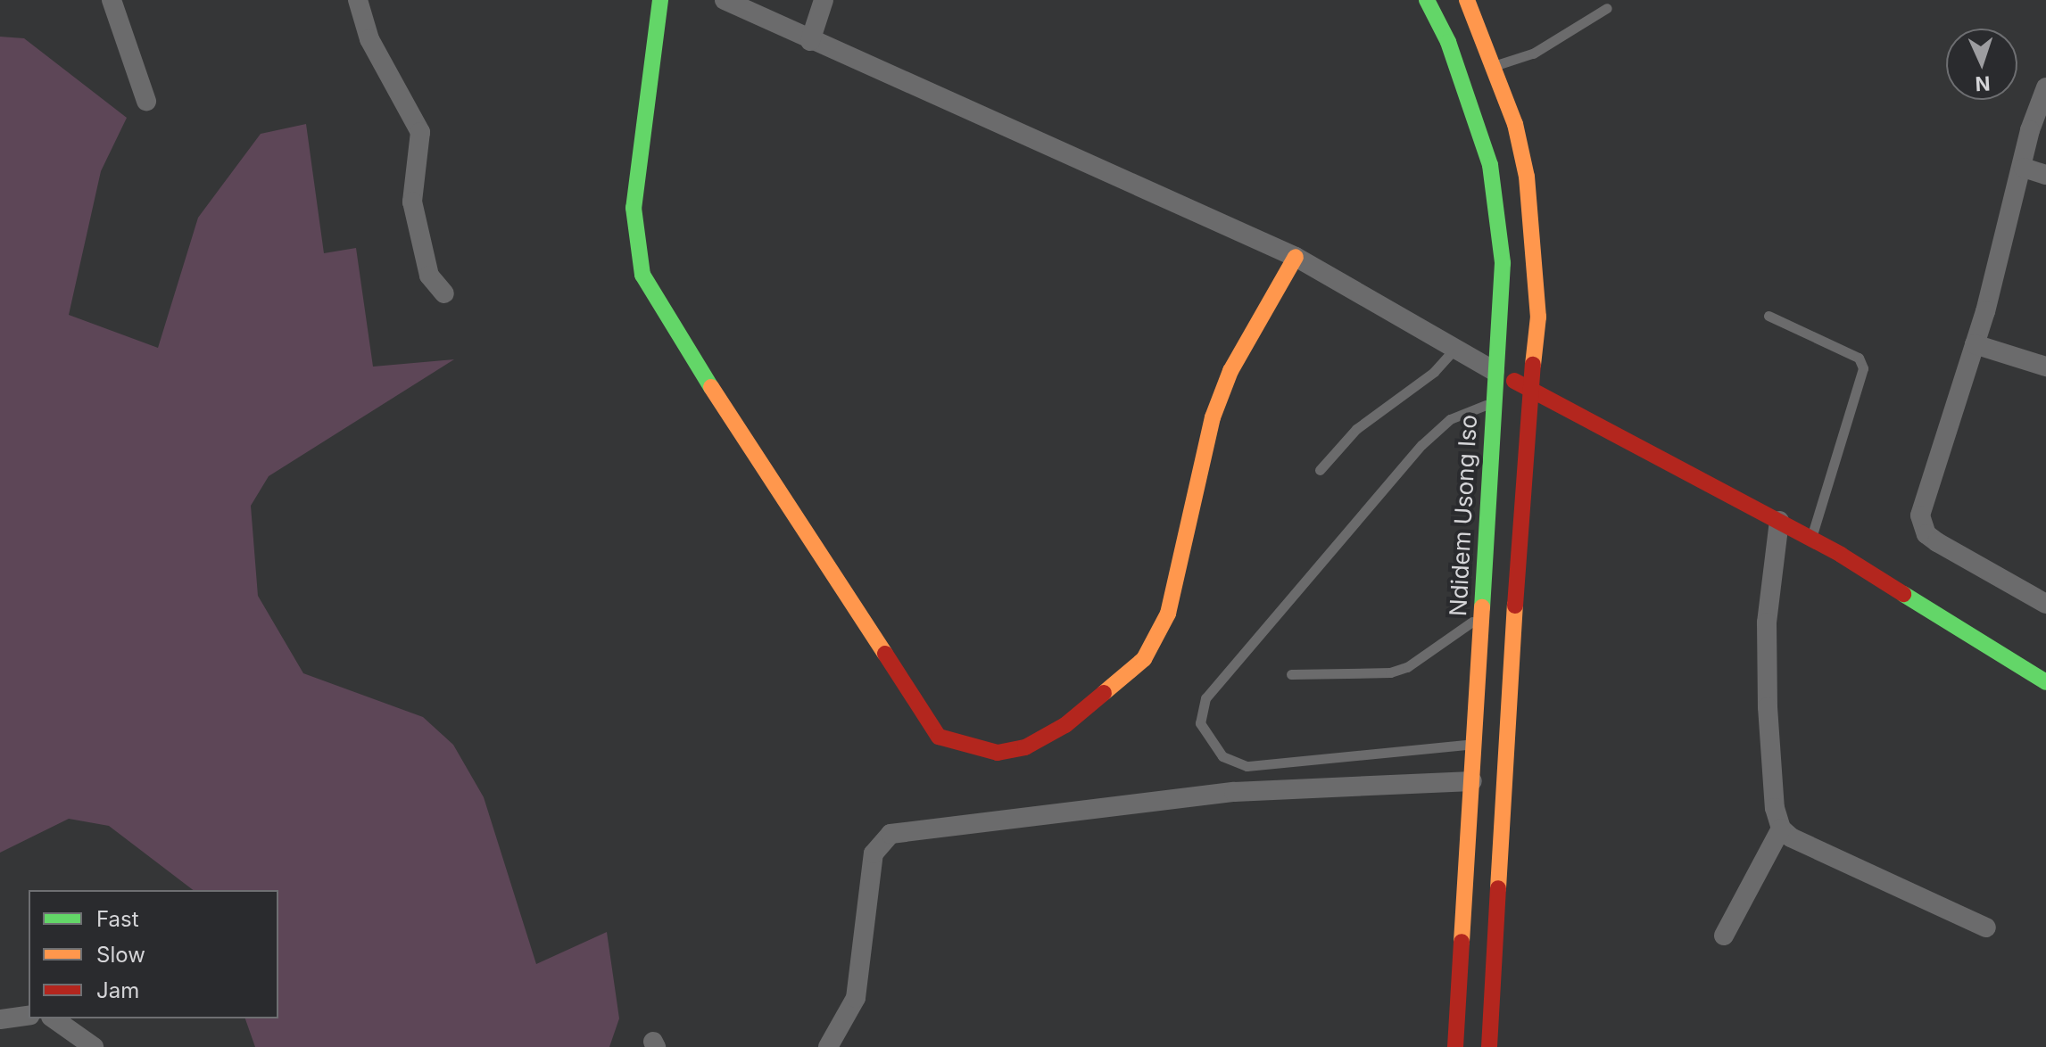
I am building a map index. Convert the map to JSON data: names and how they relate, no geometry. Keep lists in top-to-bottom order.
{
  "streets": {
    "main road": ["Ndidem Usong Iso"]
  },
  "legend": ["Fast", "Slow", "Jam"],
  "north": "bottom"
}
